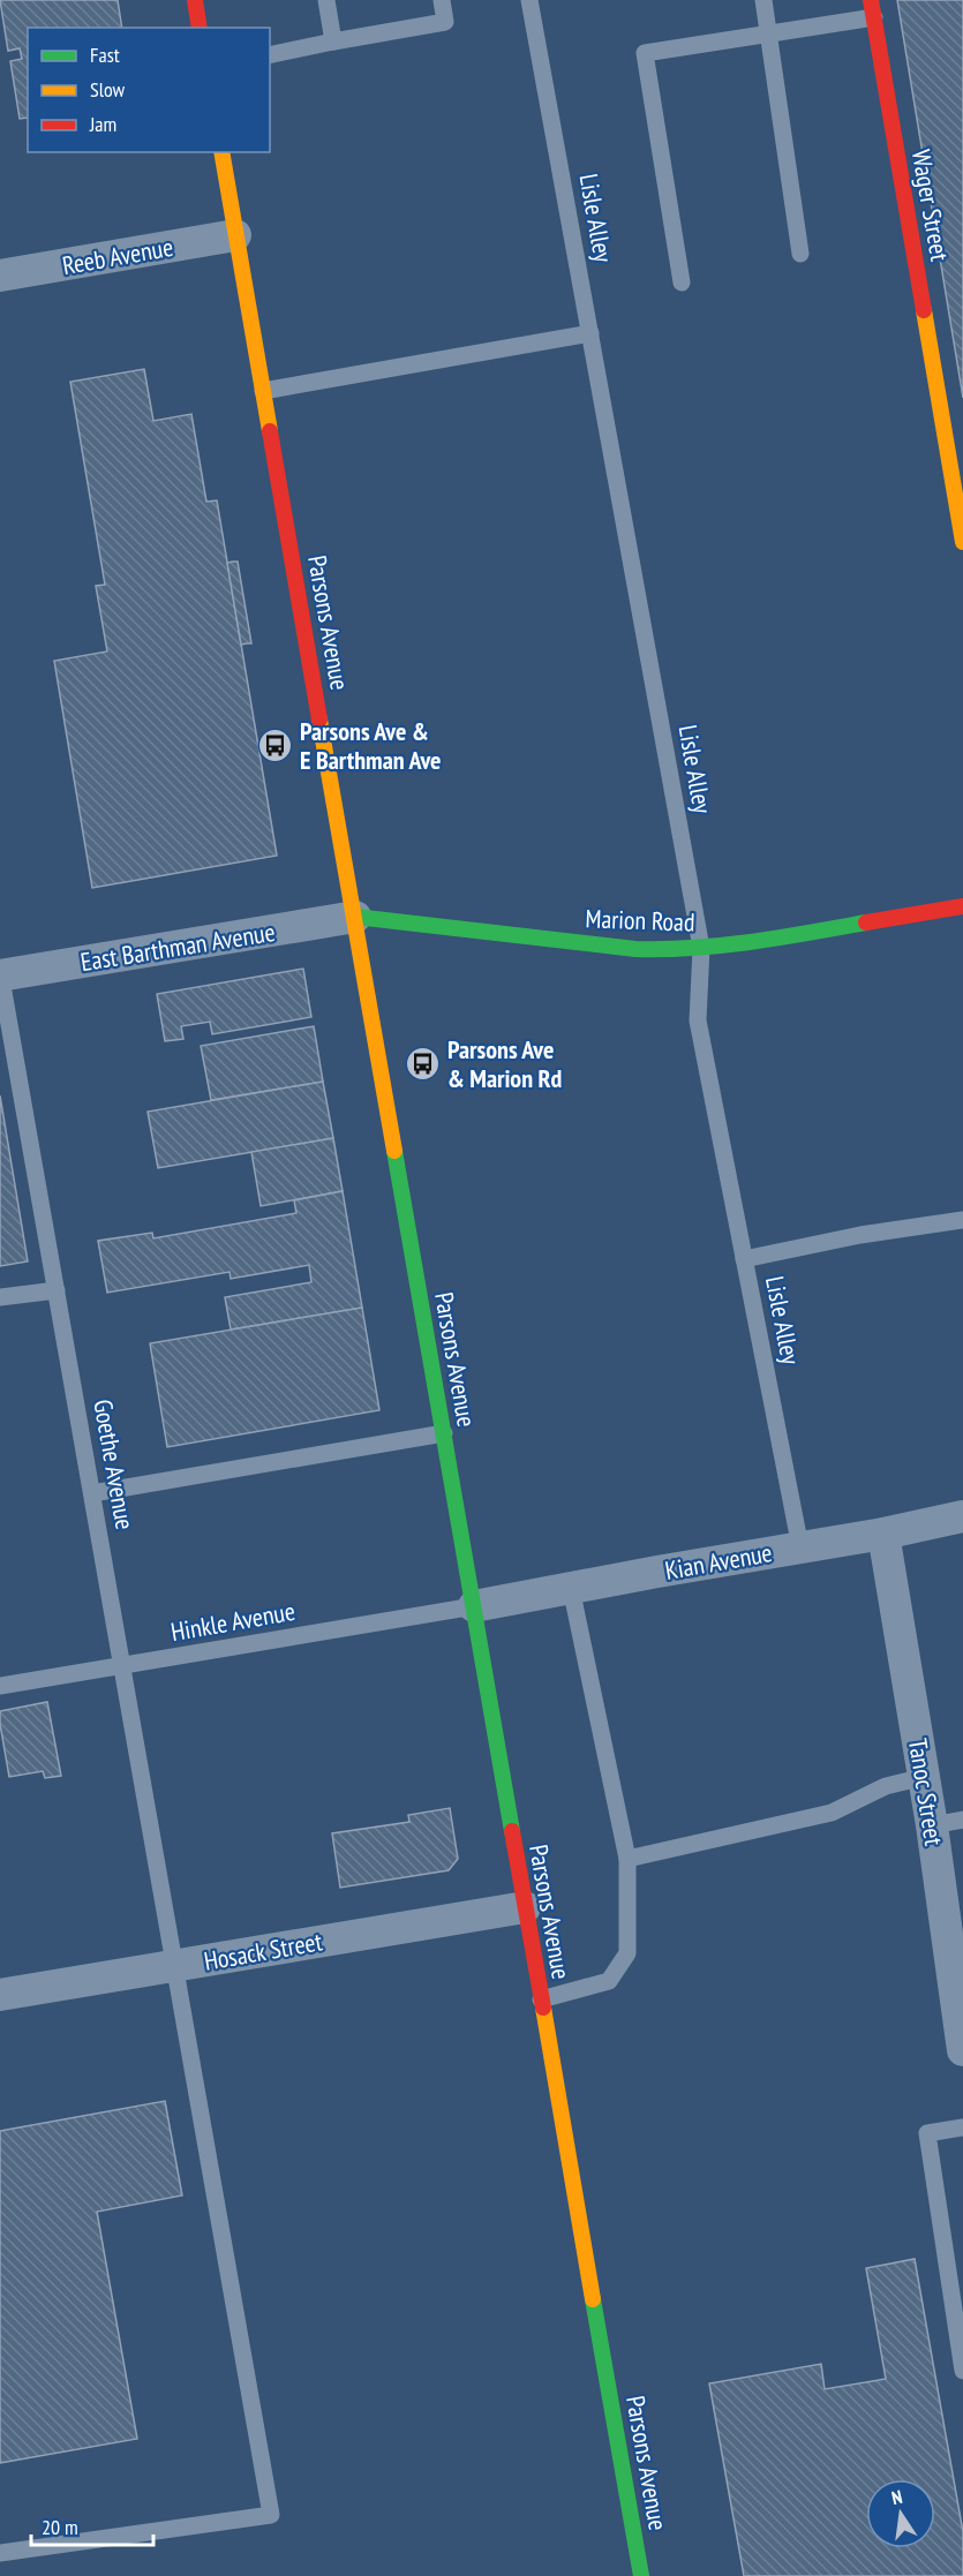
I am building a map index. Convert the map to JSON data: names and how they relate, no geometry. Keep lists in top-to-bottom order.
{
  "streets": {
    "main road": ["Wager Street", "Parsons Avenue", "Marion Road"],
    "street": [
      "Reeb Avenue",
      "East Barthman Avenue",
      "Kian Avenue",
      "Tanoc Street",
      "Hosack Street"
    ],
    "lane": ["Lisle Alley", "Goethe Avenue", "Hinkle Avenue"]
  },
  "crossings": [
    ["Lisle Alley", "Marion Road"],
    ["Lisle Alley", "Kian Avenue"],
    ["Reeb Avenue", "Parsons Avenue"],
    ["Parsons Avenue", "Marion Road"],
    ["Parsons Avenue", "East Barthman Avenue"],
    ["Parsons Avenue", "Kian Avenue"],
    ["Parsons Avenue", "Hinkle Avenue"],
    ["Parsons Avenue", "Hosack Street"],
    ["Marion Road", "East Barthman Avenue"],
    ["East Barthman Avenue", "Goethe Avenue"],
    ["Goethe Avenue", "Hinkle Avenue"],
    ["Goethe Avenue", "Hosack Street"],
    ["Kian Avenue", "Hinkle Avenue"],
    ["Kian Avenue", "Tanoc Street"]
  ],
  "places": {
    "bus stop": ["Parsons Ave & E Barthman Ave", "Parsons Ave & Marion Rd"]
  },
  "legend": ["Fast", "Slow", "Jam"],
  "scale_bar": "20 m",
  "north": "top"
}
